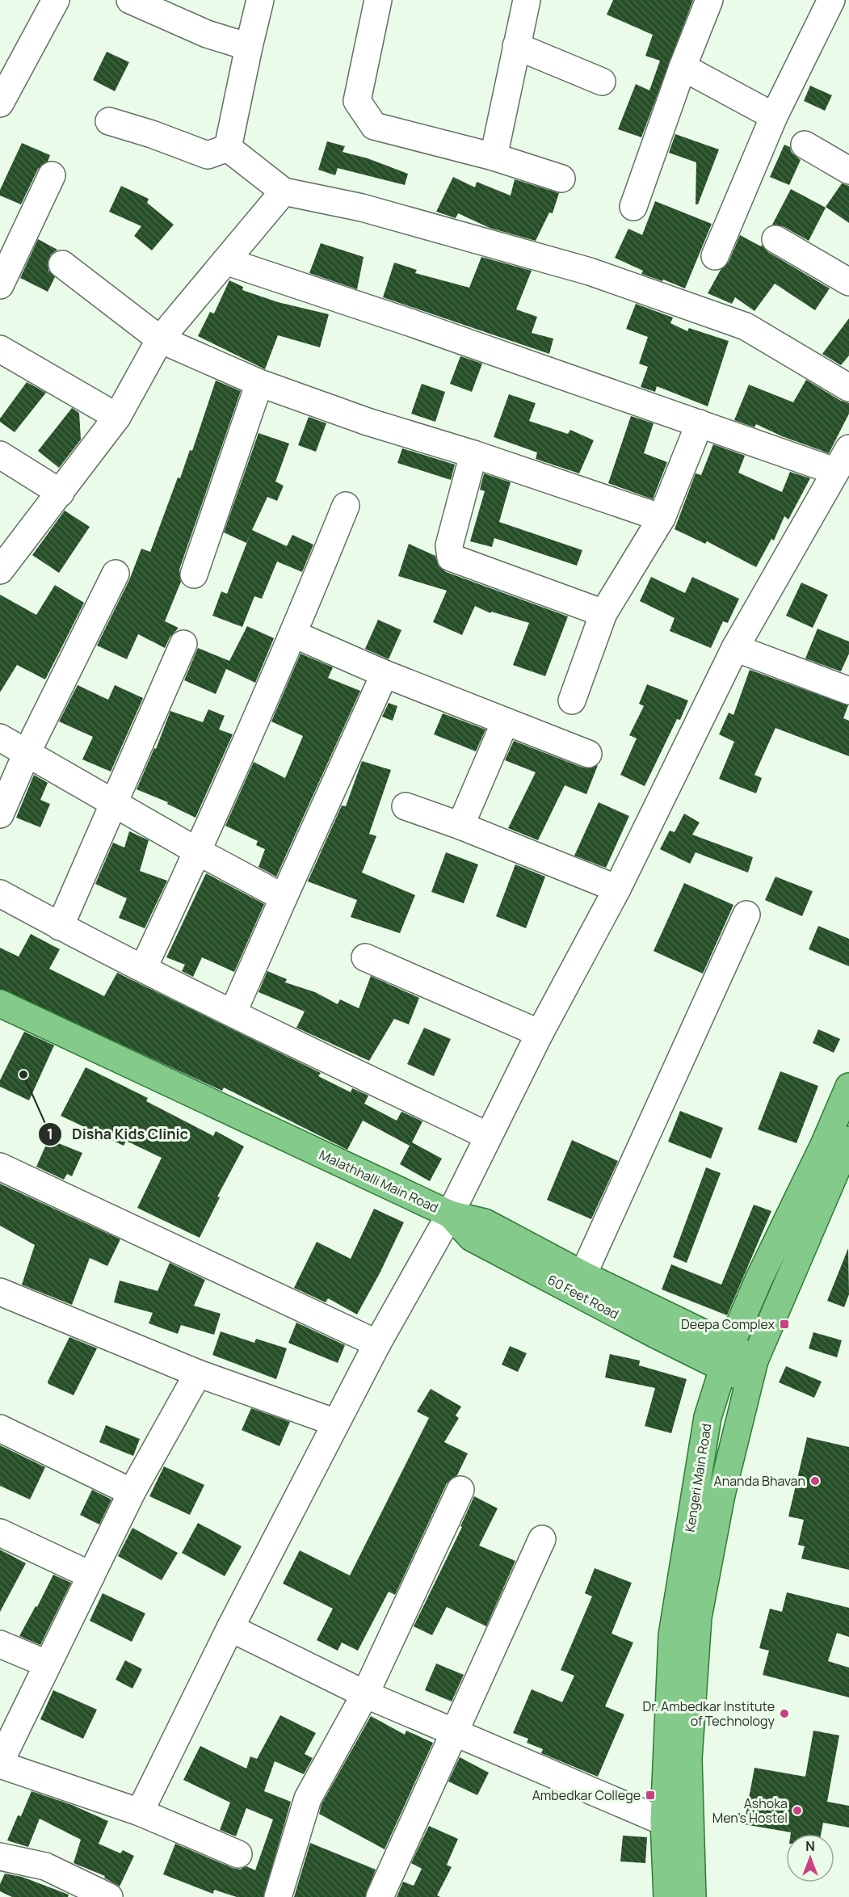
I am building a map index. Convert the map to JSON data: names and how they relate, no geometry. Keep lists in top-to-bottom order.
{
  "streets": {
    "main road": ["Malathhalli Main Road", "60 Feet Road", "Kengeri Main Road"]
  },
  "crossings": [
    ["Malathhalli Main Road", "60 Feet Road"],
    ["60 Feet Road", "Kengeri Main Road"]
  ],
  "places": {
    "other": [
      "Disha Kids Clinic",
      "Ananda Bhavan",
      "Dr. Ambedkar Institute of Technology",
      "Ashoka Men's Hostel"
    ],
    "transit": ["Deepa Complex", "Ambedkar College"]
  },
  "north": "top"
}
